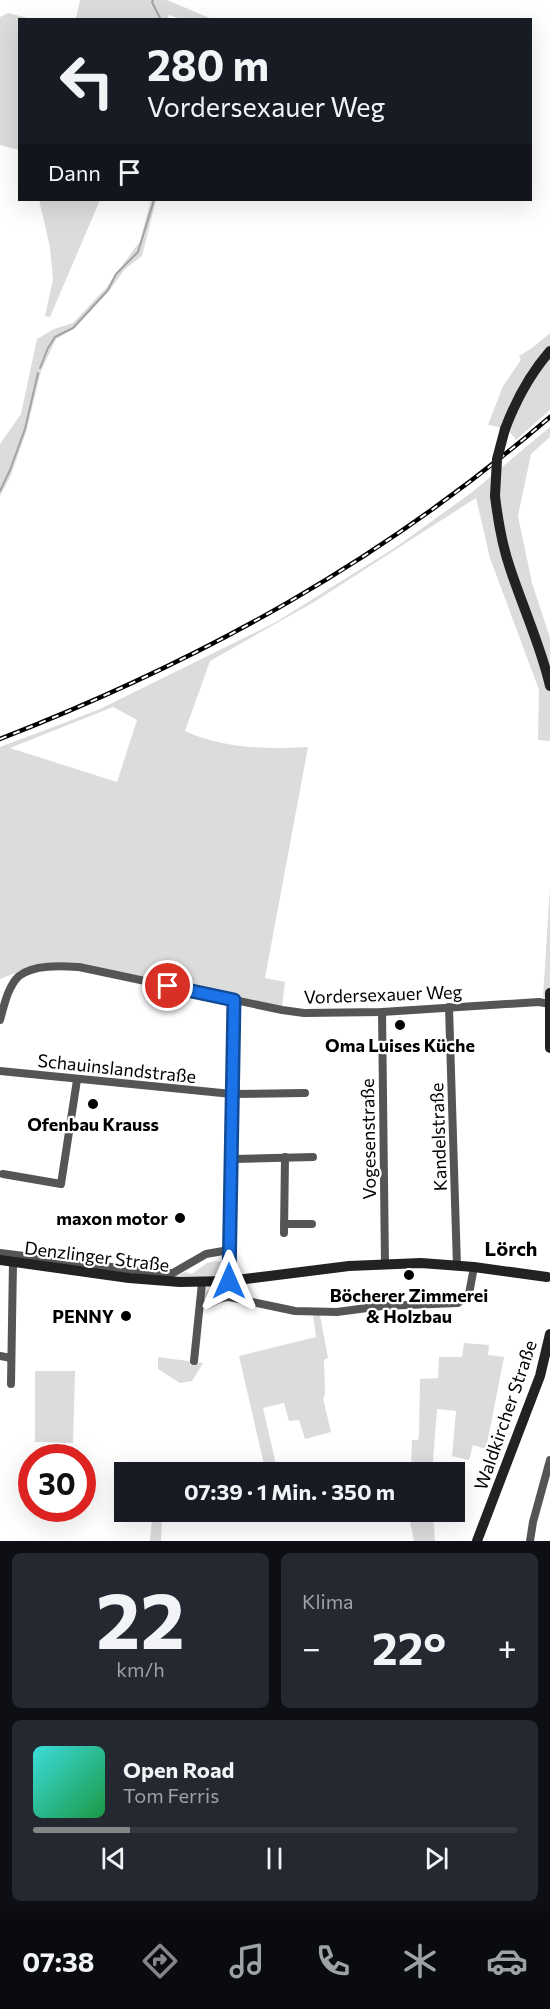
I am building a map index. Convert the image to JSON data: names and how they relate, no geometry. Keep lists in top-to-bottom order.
{
  "streets": {
    "main road": ["Denzlinger Straße", "Waldkircher Straße"],
    "street": [
      "Vordersexauer Weg",
      "Schauinslandstraße",
      "Kandelstraße",
      "Vogesenstraße"
    ]
  },
  "crossings": [
    ["Vordersexauer Weg", "Kandelstraße"],
    ["Vordersexauer Weg", "Vogesenstraße"],
    ["Kandelstraße", "Denzlinger Straße"],
    ["Vogesenstraße", "Denzlinger Straße"]
  ],
  "districts": ["Lörch"],
  "places": [
    "Oma Luises Küche",
    "Ofenbau Krauss",
    "maxon motor",
    "Böcherer Zimmerei & Holzbau",
    "PENNY"
  ],
  "page": {
    "turn": ["280 m", "Vordersexauer Weg"],
    "then": "Dann",
    "limit": "30",
    "trip": "07:39 · 1 Min. · 350 m",
    "tile": [
      ["22", "km/h"],
      "Klima"
    ],
    "heat": ["−", "22°", "+"],
    "song": ["Open Road", "Tom Ferris"],
    "tabs": "07:38"
  }
}
